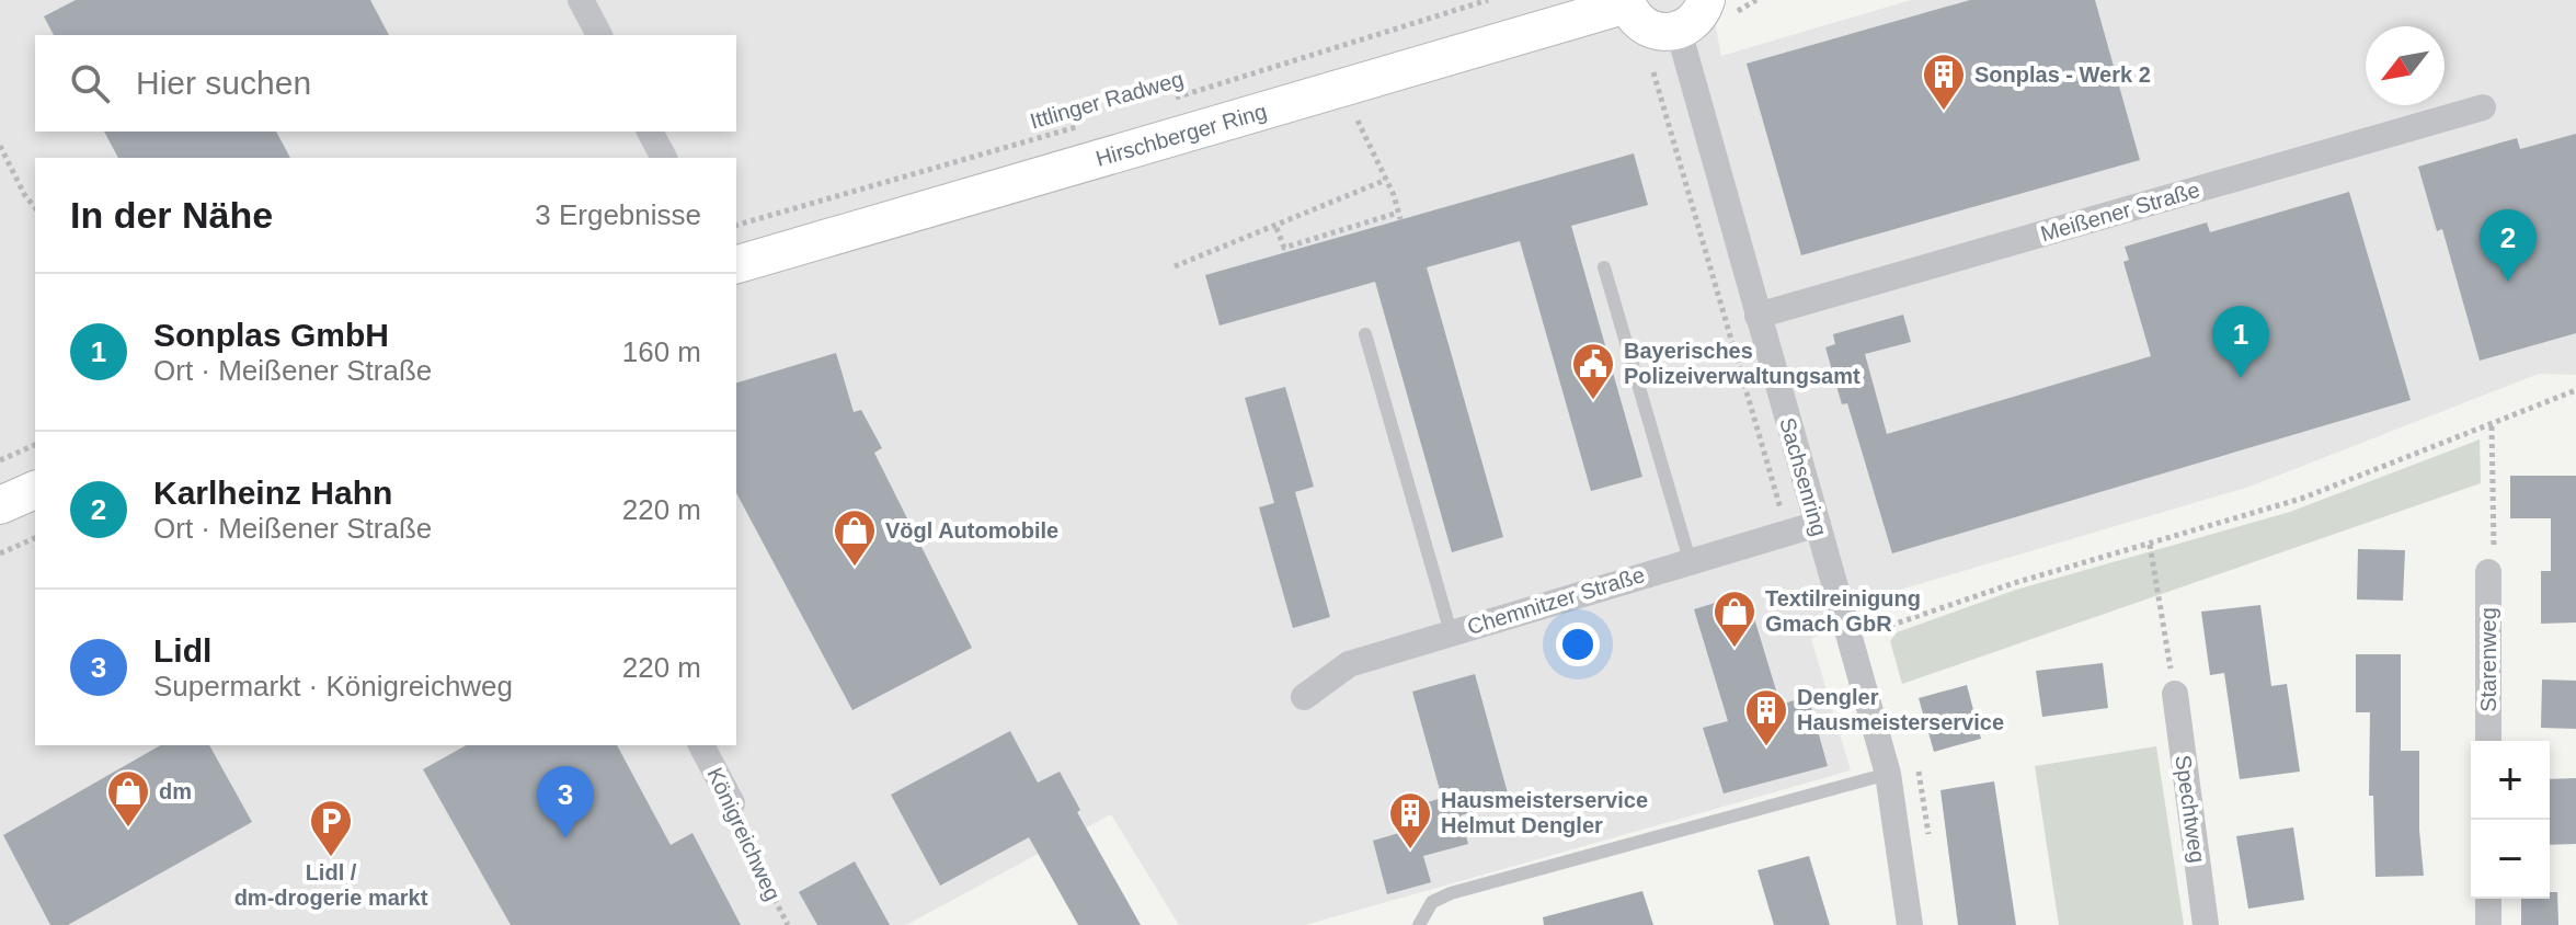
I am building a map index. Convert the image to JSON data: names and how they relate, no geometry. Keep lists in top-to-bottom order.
{
  "streets": {
    "street": [
      "Hirschberger Ring",
      "Meißener Straße",
      "Sachsenring",
      "Chemnitzer Straße",
      "Starenweg",
      "Spechtweg",
      "Königreichweg"
    ],
    "path": ["Ittlinger Radweg"]
  },
  "crossings": [
    ["Meißener Straße", "Sachsenring"],
    ["Sachsenring", "Chemnitzer Straße"]
  ],
  "places": {
    "building": ["Sonplas - Werk 2", "Dengler Hausmeisterservice", "Hausmeisterservice Helmut Dengler"],
    "public building": ["Bayerisches Polizeiverwaltungsamt"],
    "shop": ["Vögl Automobile", "Textilreinigung Gmach GbR", "dm"],
    "parking": ["Lidl / dm-drogerie markt"]
  },
  "north": "bottom left",
  "page": {
    "search": "Hier suchen",
    "heading": ["In der Nähe", "3 Ergebnisse"],
    "pins": ["2", "1", "3"],
    "list": [
      {
        "mark": "1",
        "name": "Sonplas GmbH",
        "note": "Ort · Meißener Straße",
        "value": "160 m"
      },
      {
        "mark": "2",
        "name": "Karlheinz Hahn",
        "note": "Ort · Meißener Straße",
        "value": "220 m"
      },
      {
        "mark": "3",
        "name": "Lidl",
        "note": "Supermarkt · Königreichweg",
        "value": "220 m"
      }
    ],
    "map_buttons": ["+", "−"]
  }
}
